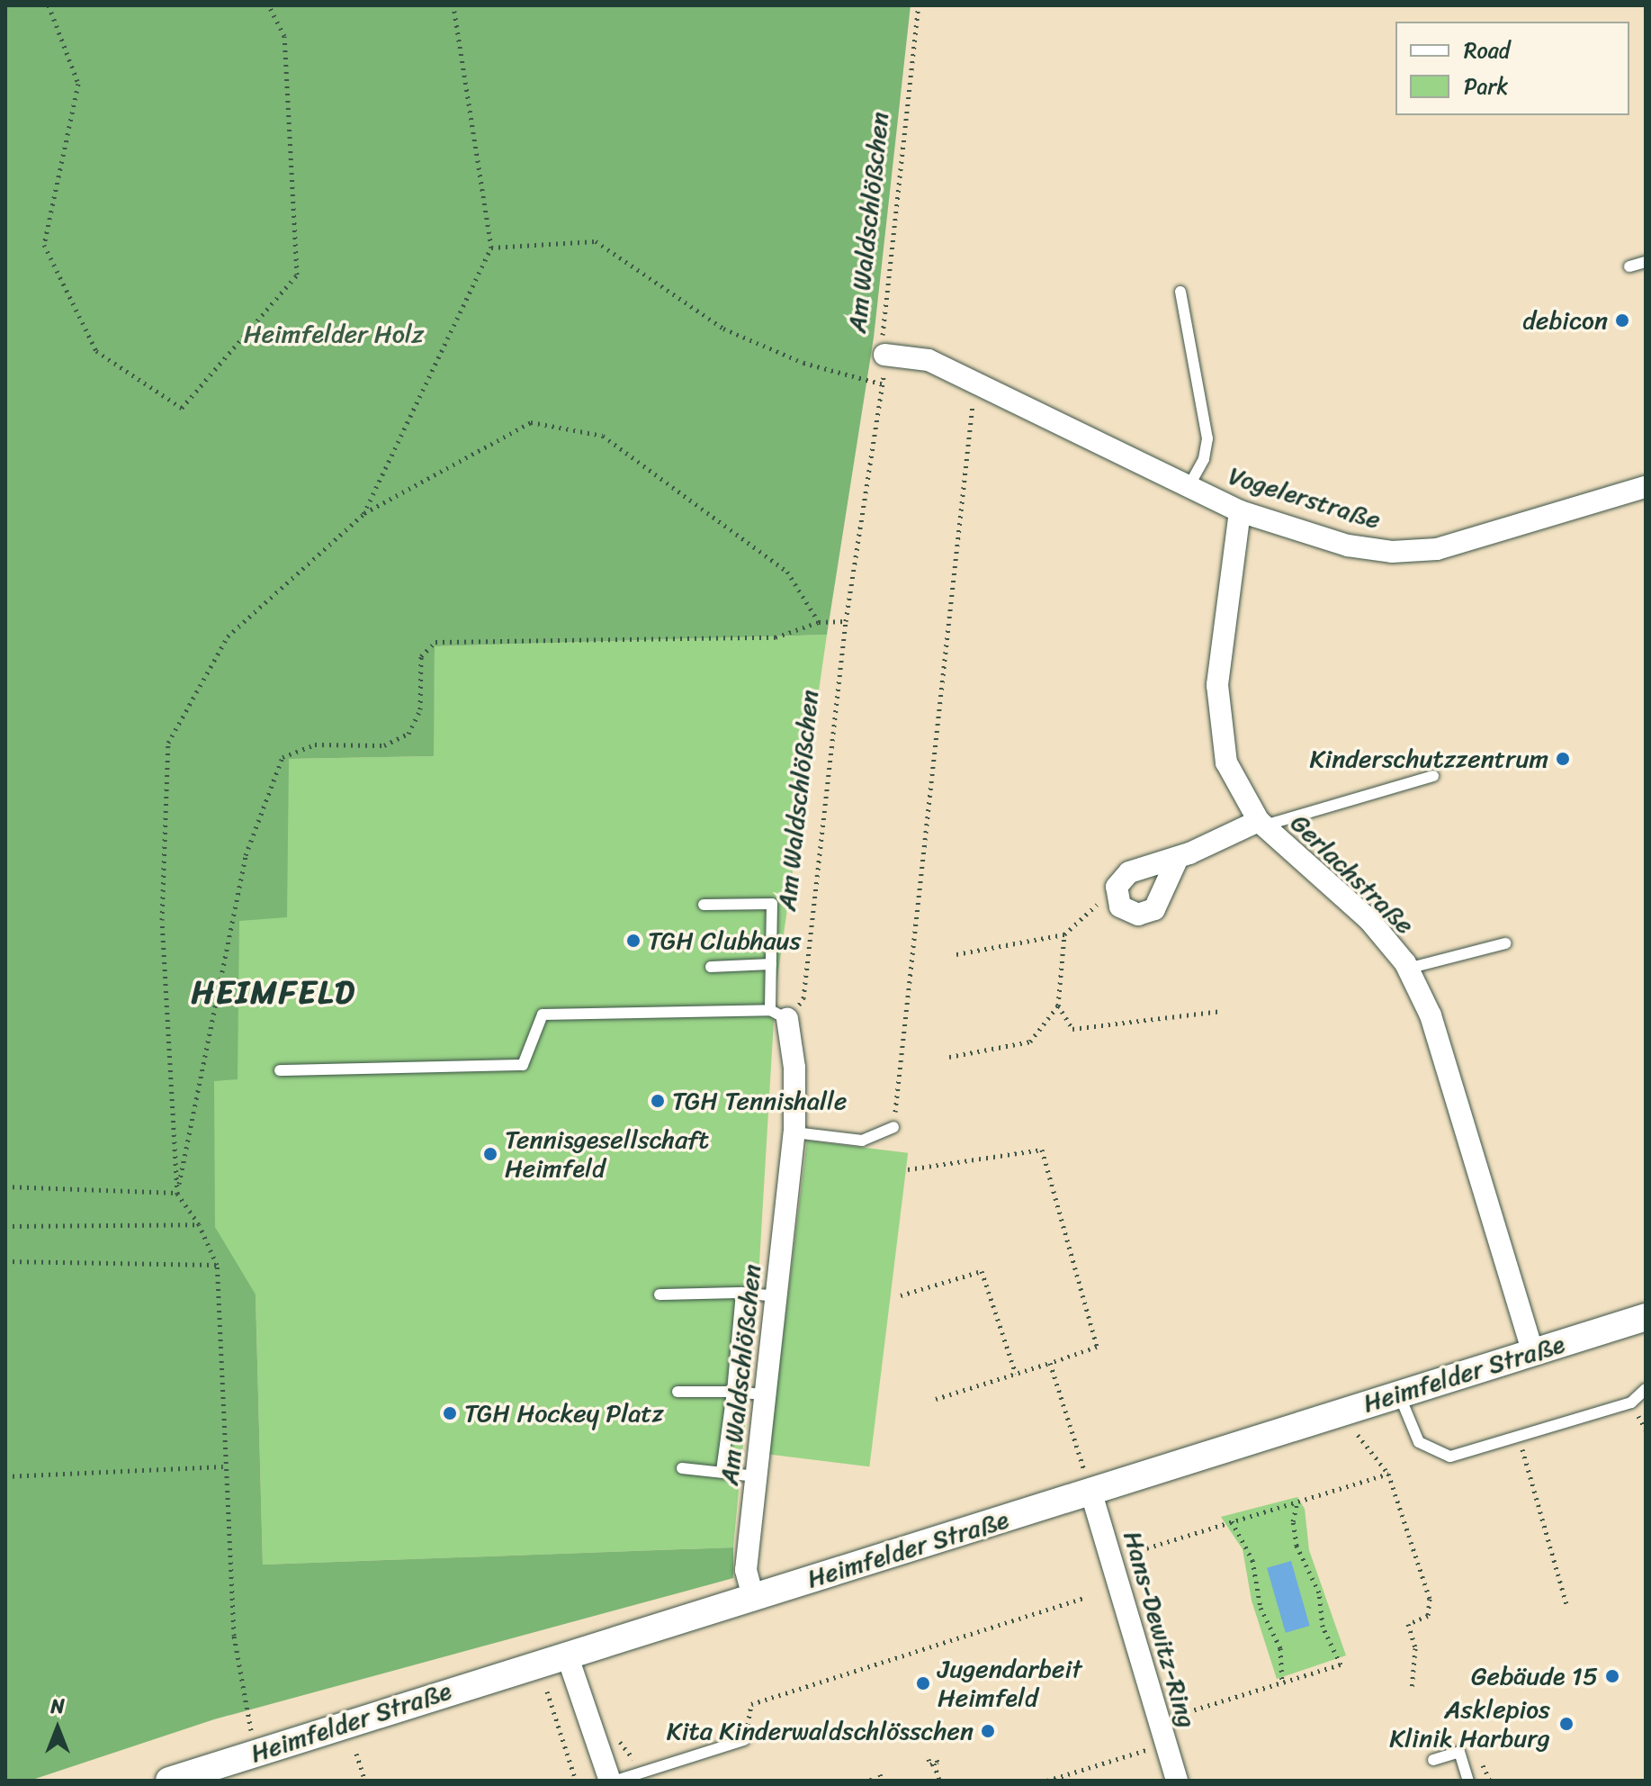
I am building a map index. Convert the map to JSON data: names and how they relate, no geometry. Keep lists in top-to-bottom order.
{
  "streets": {
    "street": [
      "Am Waldschlößchen",
      "Vogelerstraße",
      "Gerlachstraße",
      "Heimfelder Straße",
      "Hans-Dewitz-Ring"
    ]
  },
  "crossings": [
    ["Am Waldschlößchen", "Vogelerstraße"],
    ["Am Waldschlößchen", "Heimfelder Straße"],
    ["Vogelerstraße", "Gerlachstraße"],
    ["Gerlachstraße", "Heimfelder Straße"],
    ["Heimfelder Straße", "Hans-Dewitz-Ring"]
  ],
  "districts": ["HEIMFELD"],
  "parks": ["Heimfelder Holz"],
  "places": [
    "debicon",
    "Kinderschutzzentrum",
    "TGH Clubhaus",
    "TGH Tennishalle",
    "Tennisgesellschaft Heimfeld",
    "TGH Hockey Platz",
    "Gebäude 15",
    "Jugendarbeit Heimfeld",
    "Asklepios Klinik Harburg",
    "Kita Kinderwaldschlösschen"
  ],
  "legend": ["Road", "Park"],
  "north": "top"
}
